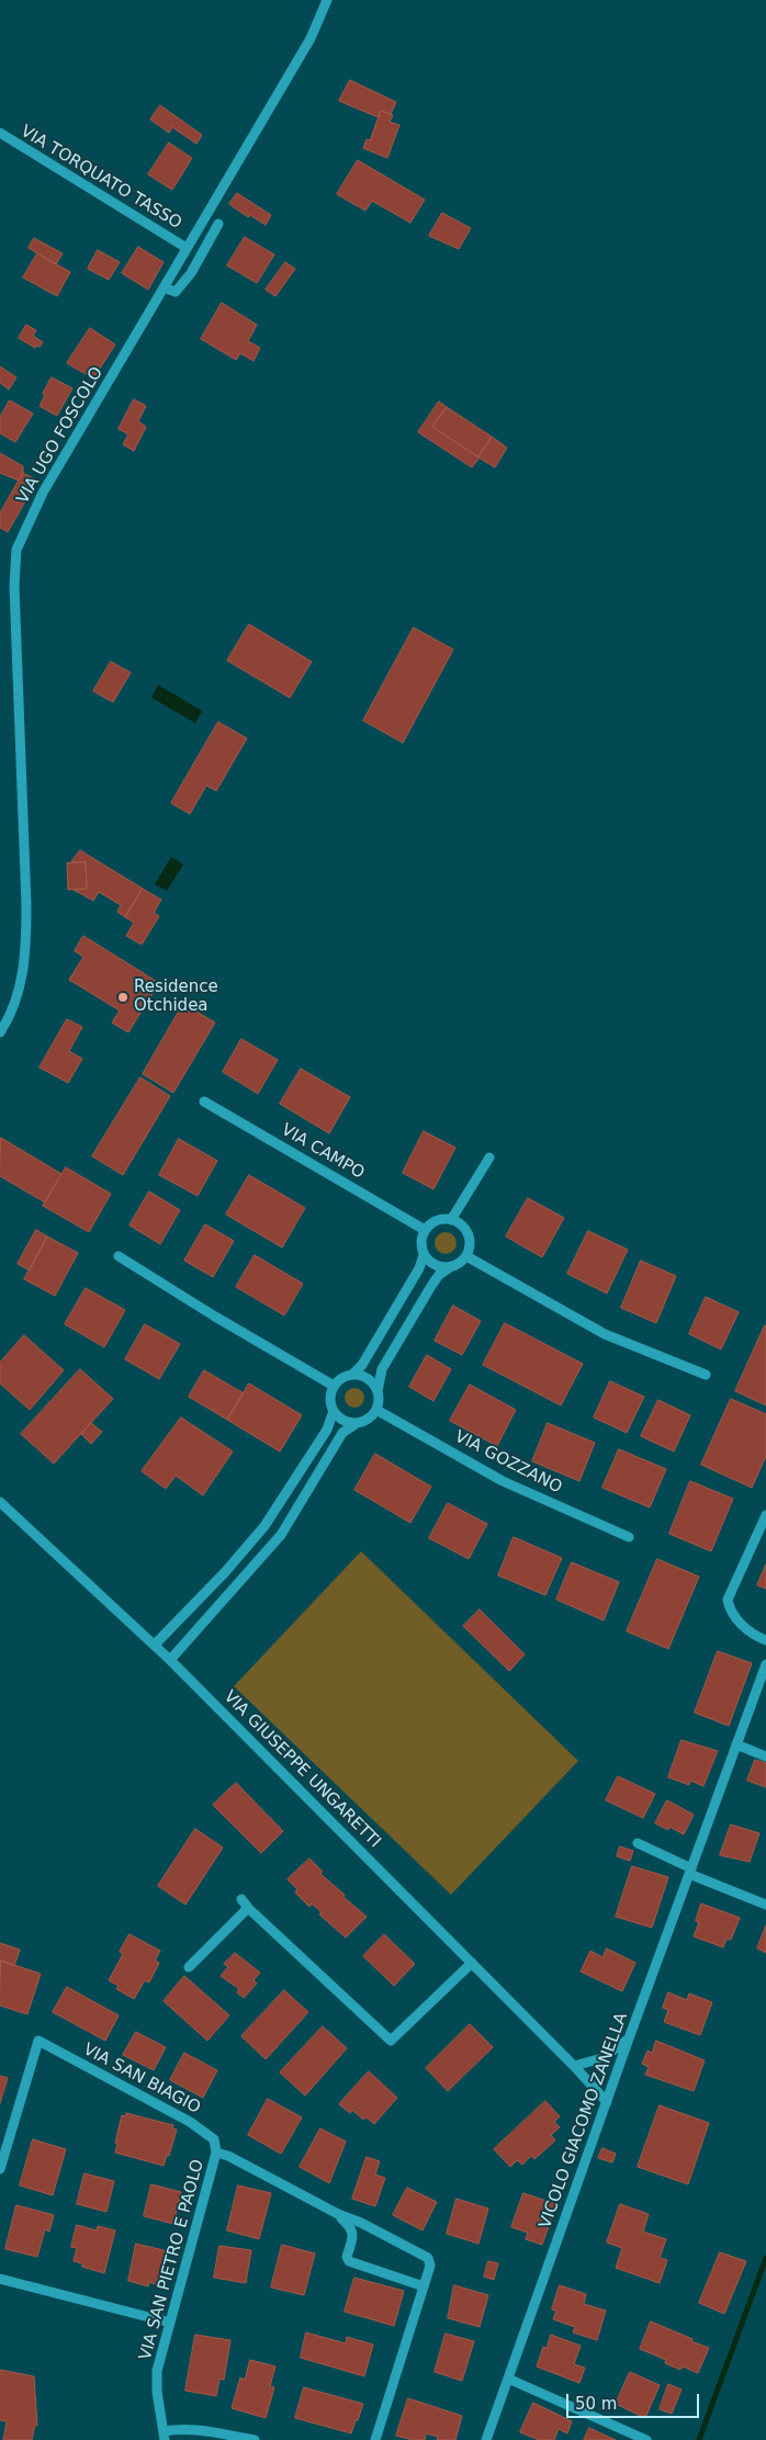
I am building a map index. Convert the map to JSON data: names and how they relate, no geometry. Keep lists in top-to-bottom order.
{
  "streets": {
    "street": [
      "VIA TORQUATO TASSO",
      "VIA UGO FOSCOLO",
      "VIA CAMPO",
      "VIA GOZZANO",
      "VIA GIUSEPPE UNGARETTI",
      "VIA SAN BIAGIO",
      "VICOLO GIACOMO ZANELLA",
      "VIA SAN PIETRO E PAOLO"
    ]
  },
  "crossings": [
    ["VIA TORQUATO TASSO", "VIA UGO FOSCOLO"],
    ["VIA GIUSEPPE UNGARETTI", "VICOLO GIACOMO ZANELLA"],
    ["VIA SAN BIAGIO", "VIA SAN PIETRO E PAOLO"]
  ],
  "places": ["Residence Otchidea"],
  "scale_bar": "50 m"
}
